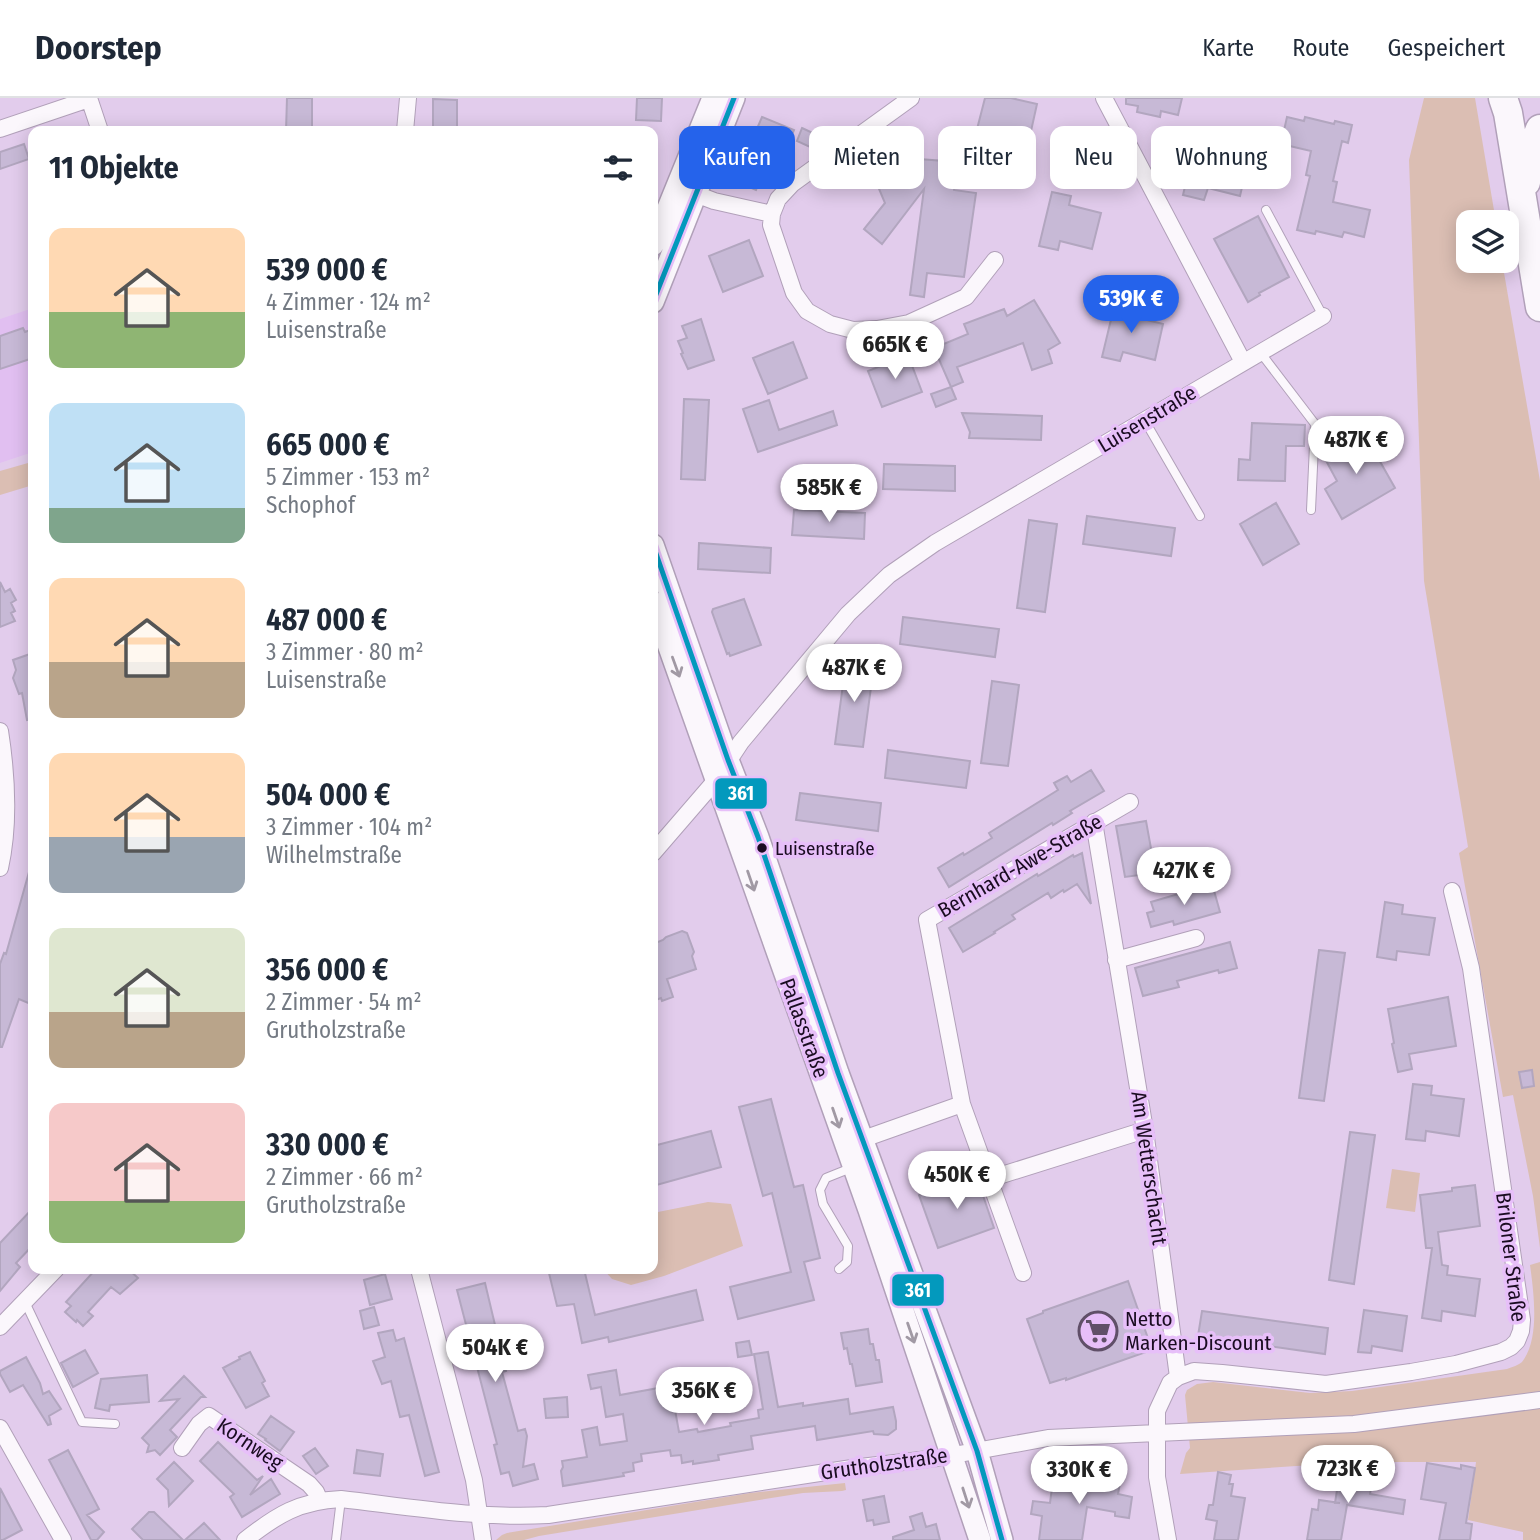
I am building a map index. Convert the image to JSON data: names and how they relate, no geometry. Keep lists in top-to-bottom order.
{
  "streets": {
    "main road": ["Pallasstraße"],
    "street": [
      "Luisenstraße",
      "Bernhard-Awe-Straße",
      "Am Wetterschacht",
      "Briloner Straße",
      "Kornweg",
      "Grutholzstraße"
    ]
  },
  "crossings": [
    ["Luisenstraße", "Pallasstraße"],
    ["Bernhard-Awe-Straße", "Am Wetterschacht"],
    ["Pallasstraße", "Grutholzstraße"],
    ["Am Wetterschacht", "Briloner Straße"],
    ["Kornweg", "Grutholzstraße"]
  ],
  "places": {
    "other": ["Luisenstraße"],
    "supermarket": ["Netto Marken-Discount"]
  },
  "lines": ["transit line 361"],
  "page": {
    "header": "Doorstep",
    "nav": ["Karte", "Route", "Gespeichert"],
    "chip": [
      "Kaufen",
      "Mieten",
      "Filter",
      "Neu",
      "Wohnung"
    ],
    "heading": "11 Objekte",
    "list": [
      {
        "name": "539 000 €",
        "note": "4 Zimmer · 124 m² · Luisenstraße"
      },
      {
        "name": "665 000 €",
        "note": "5 Zimmer · 153 m² · Schophof"
      },
      {
        "name": "487 000 €",
        "note": "3 Zimmer · 80 m² · Luisenstraße"
      },
      {
        "name": "504 000 €",
        "note": "3 Zimmer · 104 m² · Wilhelmstraße"
      },
      {
        "name": "356 000 €",
        "note": "2 Zimmer · 54 m² · Grutholzstraße"
      },
      {
        "name": "330 000 €",
        "note": "2 Zimmer · 66 m² · Grutholzstraße"
      }
    ],
    "price": [
      "539K €",
      "665K €",
      "487K €",
      "585K €",
      "487K €",
      "427K €",
      "450K €",
      "504K €",
      "356K €",
      "723K €",
      "330K €"
    ]
  }
}
